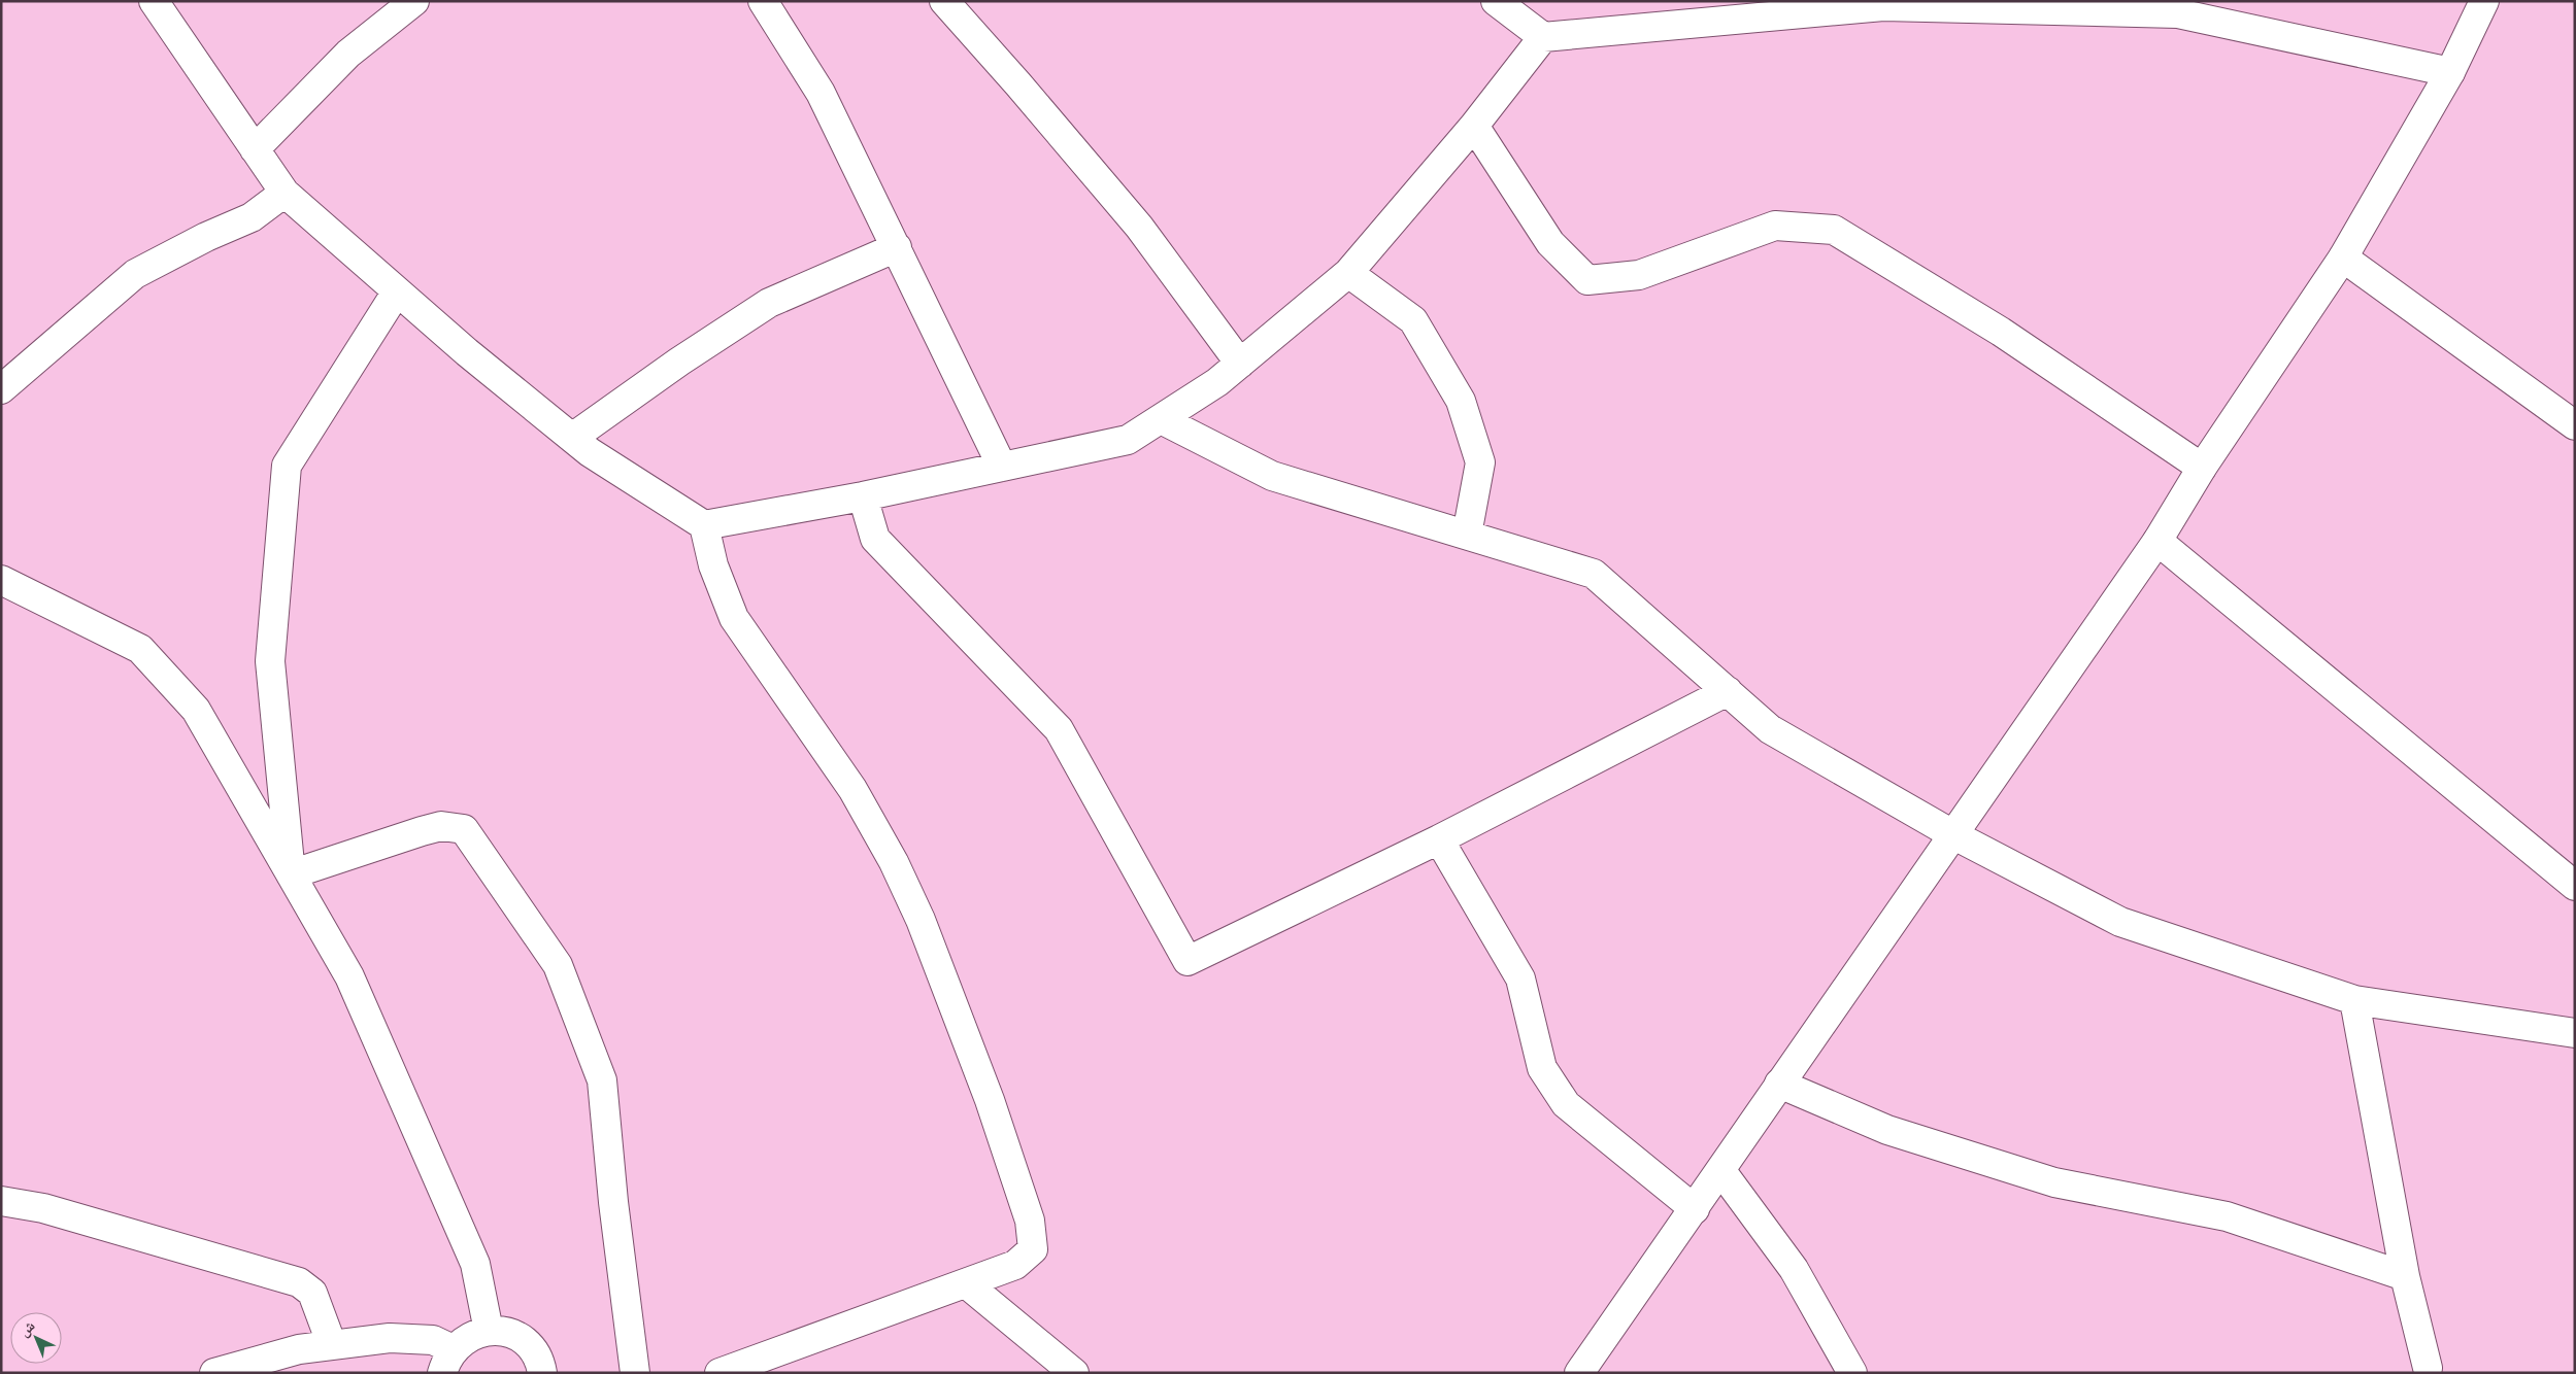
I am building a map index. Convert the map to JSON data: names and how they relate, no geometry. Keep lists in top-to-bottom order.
{
  "north": "top left"
}
